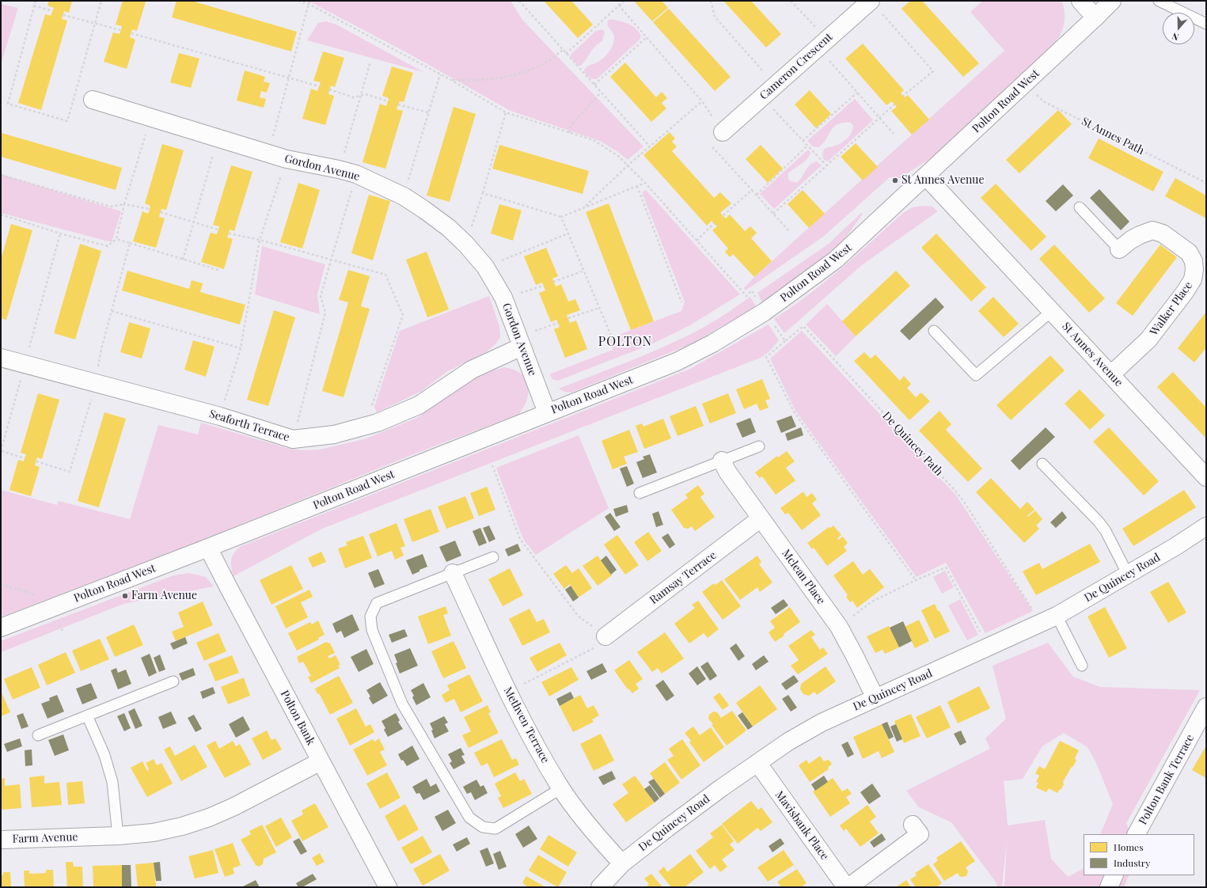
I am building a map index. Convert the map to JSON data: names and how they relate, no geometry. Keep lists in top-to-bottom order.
{
  "streets": {
    "street": [
      "Cameron Crescent",
      "Polton Road West",
      "Gordon Avenue",
      "Walker Place",
      "St Annes Avenue",
      "Seaforth Terrace",
      "Mclean Place",
      "Ramsay Terrace",
      "De Quincey Road",
      "Polton Bank",
      "Methven Terrace",
      "Polton Bank Terrace",
      "Mavisbank Place",
      "Farm Avenue"
    ],
    "path": ["St Annes Path", "De Quincey Path"]
  },
  "crossings": [
    ["Polton Road West", "St Annes Path"],
    ["Polton Road West", "Gordon Avenue"],
    ["Polton Road West", "St Annes Avenue"],
    ["Polton Road West", "Polton Bank"],
    ["Gordon Avenue", "Seaforth Terrace"],
    ["Walker Place", "St Annes Avenue"],
    ["De Quincey Path", "De Quincey Road"],
    ["Mclean Place", "Ramsay Terrace"],
    ["Mclean Place", "De Quincey Road"],
    ["De Quincey Road", "Methven Terrace"],
    ["De Quincey Road", "Mavisbank Place"],
    ["Polton Bank", "Farm Avenue"]
  ],
  "districts": ["POLTON"],
  "places": ["St Annes Avenue", "Farm Avenue"],
  "legend": ["Homes", "Industry"],
  "north": "bottom"
}
